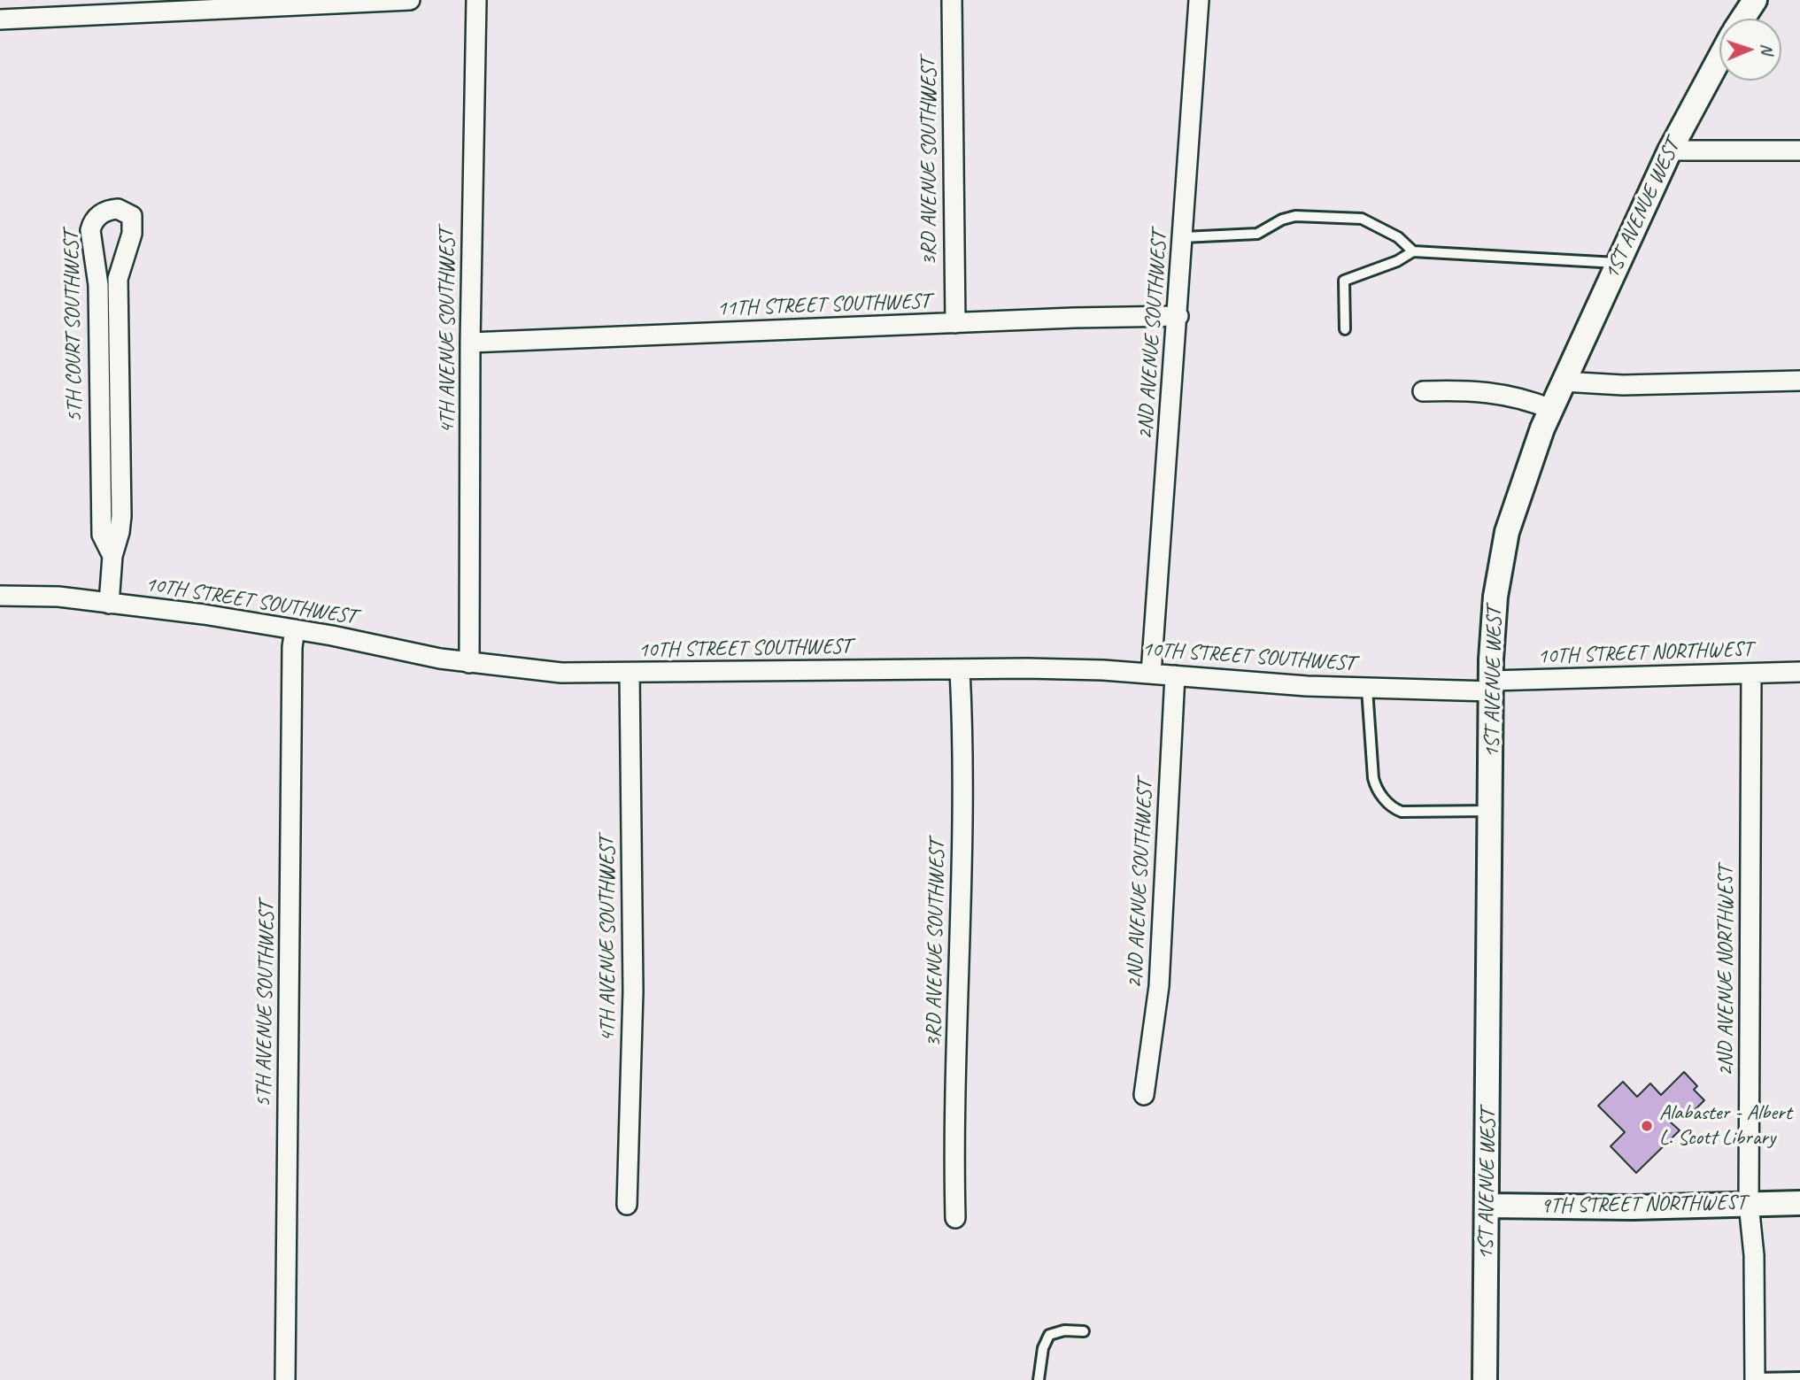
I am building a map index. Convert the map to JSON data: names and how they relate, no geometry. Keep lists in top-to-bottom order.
{
  "streets": {
    "street": [
      "3RD AVENUE SOUTHWEST",
      "1ST AVENUE WEST",
      "11TH STREET SOUTHWEST",
      "5TH COURT SOUTHWEST",
      "4TH AVENUE SOUTHWEST",
      "2ND AVENUE SOUTHWEST",
      "10TH STREET SOUTHWEST",
      "10TH STREET NORTHWEST",
      "2ND AVENUE NORTHWEST",
      "5TH AVENUE SOUTHWEST",
      "9TH STREET NORTHWEST"
    ]
  },
  "crossings": [
    ["3RD AVENUE SOUTHWEST", "11TH STREET SOUTHWEST"],
    ["3RD AVENUE SOUTHWEST", "10TH STREET SOUTHWEST"],
    ["1ST AVENUE WEST", "10TH STREET SOUTHWEST"],
    ["1ST AVENUE WEST", "10TH STREET NORTHWEST"],
    ["1ST AVENUE WEST", "9TH STREET NORTHWEST"],
    ["11TH STREET SOUTHWEST", "4TH AVENUE SOUTHWEST"],
    ["11TH STREET SOUTHWEST", "2ND AVENUE SOUTHWEST"],
    ["5TH COURT SOUTHWEST", "10TH STREET SOUTHWEST"],
    ["4TH AVENUE SOUTHWEST", "10TH STREET SOUTHWEST"],
    ["2ND AVENUE SOUTHWEST", "10TH STREET SOUTHWEST"],
    ["10TH STREET SOUTHWEST", "10TH STREET NORTHWEST"],
    ["10TH STREET SOUTHWEST", "5TH AVENUE SOUTHWEST"],
    ["10TH STREET NORTHWEST", "2ND AVENUE NORTHWEST"],
    ["2ND AVENUE NORTHWEST", "9TH STREET NORTHWEST"]
  ],
  "places": ["Alabaster - Albert L. Scott Library"],
  "north": "right"
}
